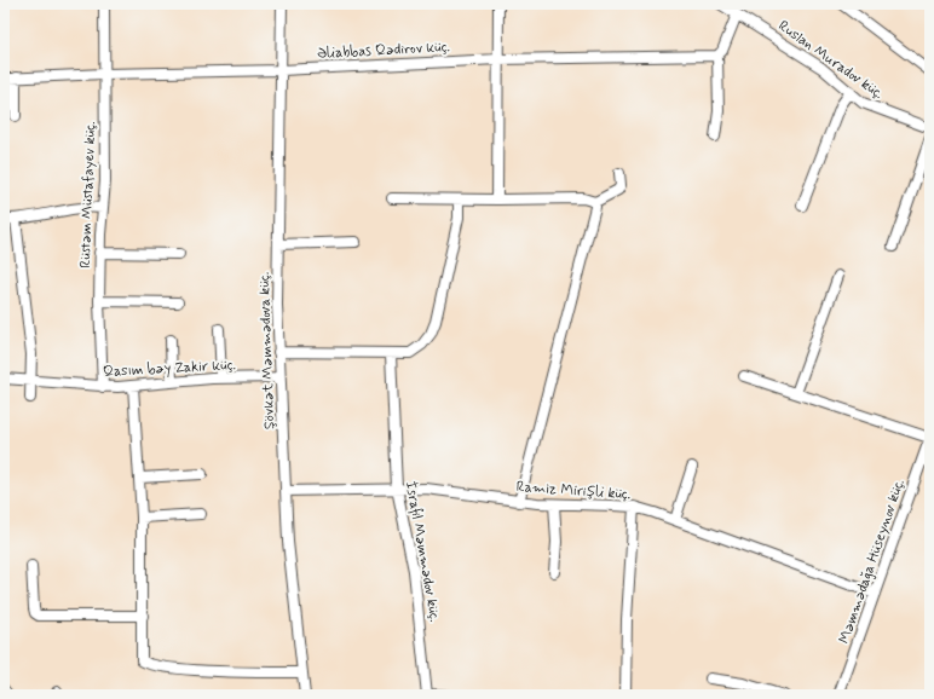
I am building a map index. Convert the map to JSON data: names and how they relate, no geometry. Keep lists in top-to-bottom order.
{
  "streets": {
    "street": [
      "Əliabbas Qədirov küç.",
      "Ruslan Muradov küç.",
      "Rüstəm Müstafayev küç.",
      "Şövkət Məmmədova küç.",
      "Qasım bəy Zakir küç.",
      "Ramiz Mirişli küç.",
      "İsrafil Məmmədov küç.",
      "Məmmədağa Hüseynov küç."
    ]
  },
  "crossings": [
    ["Əliabbas Qədirov küç.", "Rüstəm Müstafayev küç."],
    ["Əliabbas Qədirov küç.", "Şövkət Məmmədova küç."],
    ["Rüstəm Müstafayev küç.", "Qasım bəy Zakir küç."],
    ["Şövkət Məmmədova küç.", "Qasım bəy Zakir küç."],
    ["Şövkət Məmmədova küç.", "Ramiz Mirişli küç."],
    ["Ramiz Mirişli küç.", "İsrafil Məmmədov küç."],
    ["Ramiz Mirişli küç.", "Məmmədağa Hüseynov küç."]
  ]
}
